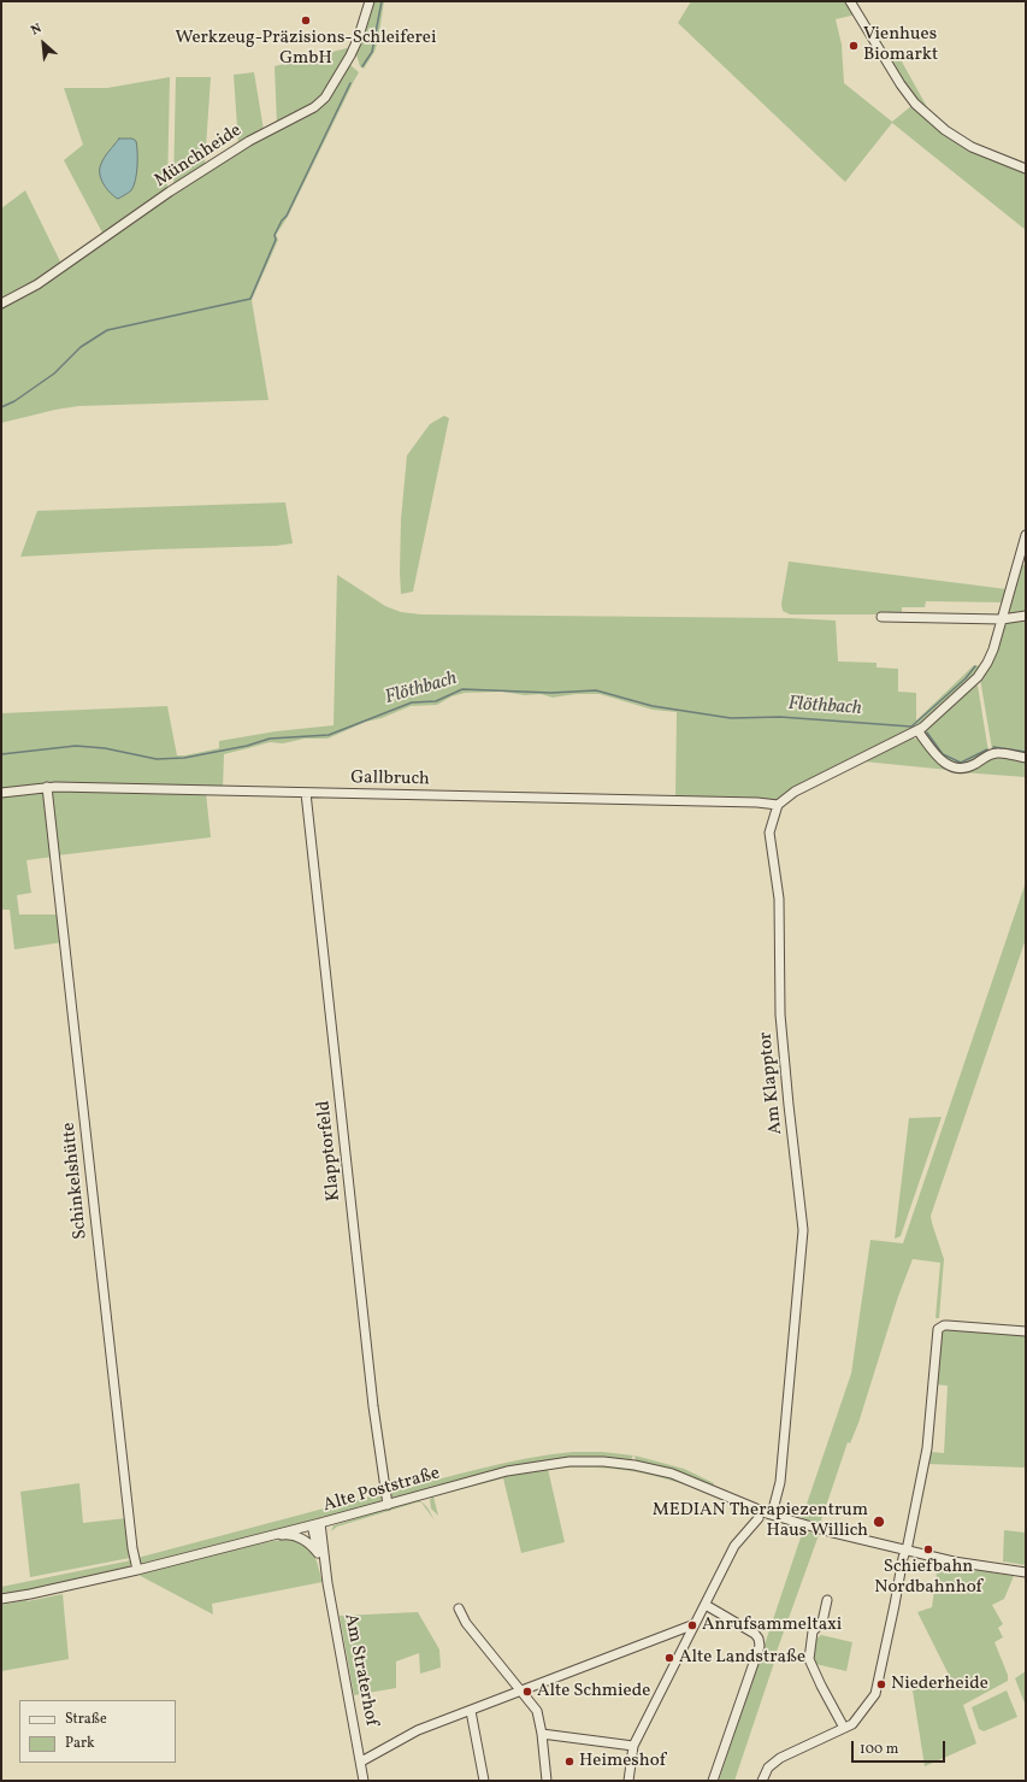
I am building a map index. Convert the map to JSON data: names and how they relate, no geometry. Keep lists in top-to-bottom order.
{
  "streets": {
    "street": [
      "Münchheide",
      "Gallbruch",
      "Am Klapptor",
      "Klapptorfeld",
      "Schinkelshütte",
      "Alte Poststraße",
      "Am Straterhof"
    ]
  },
  "crossings": [
    ["Gallbruch", "Am Klapptor"],
    ["Gallbruch", "Klapptorfeld"],
    ["Gallbruch", "Schinkelshütte"],
    ["Am Klapptor", "Alte Poststraße"],
    ["Klapptorfeld", "Alte Poststraße"],
    ["Schinkelshütte", "Alte Poststraße"],
    ["Alte Poststraße", "Am Straterhof"]
  ],
  "water": ["Flöthbach"],
  "places": [
    "Werkzeug-Präzisions-Schleiferei GmbH",
    "Vienhues Biomarkt",
    "MEDIAN Therapiezentrum Haus Willich",
    "Schiefbahn Nordbahnhof",
    "Anrufsammeltaxi",
    "Alte Landstraße",
    "Niederheide",
    "Alte Schmiede",
    "Heimeshof"
  ],
  "legend": ["Straße", "Park"],
  "scale_bar": "100 m",
  "north": "top left"
}
